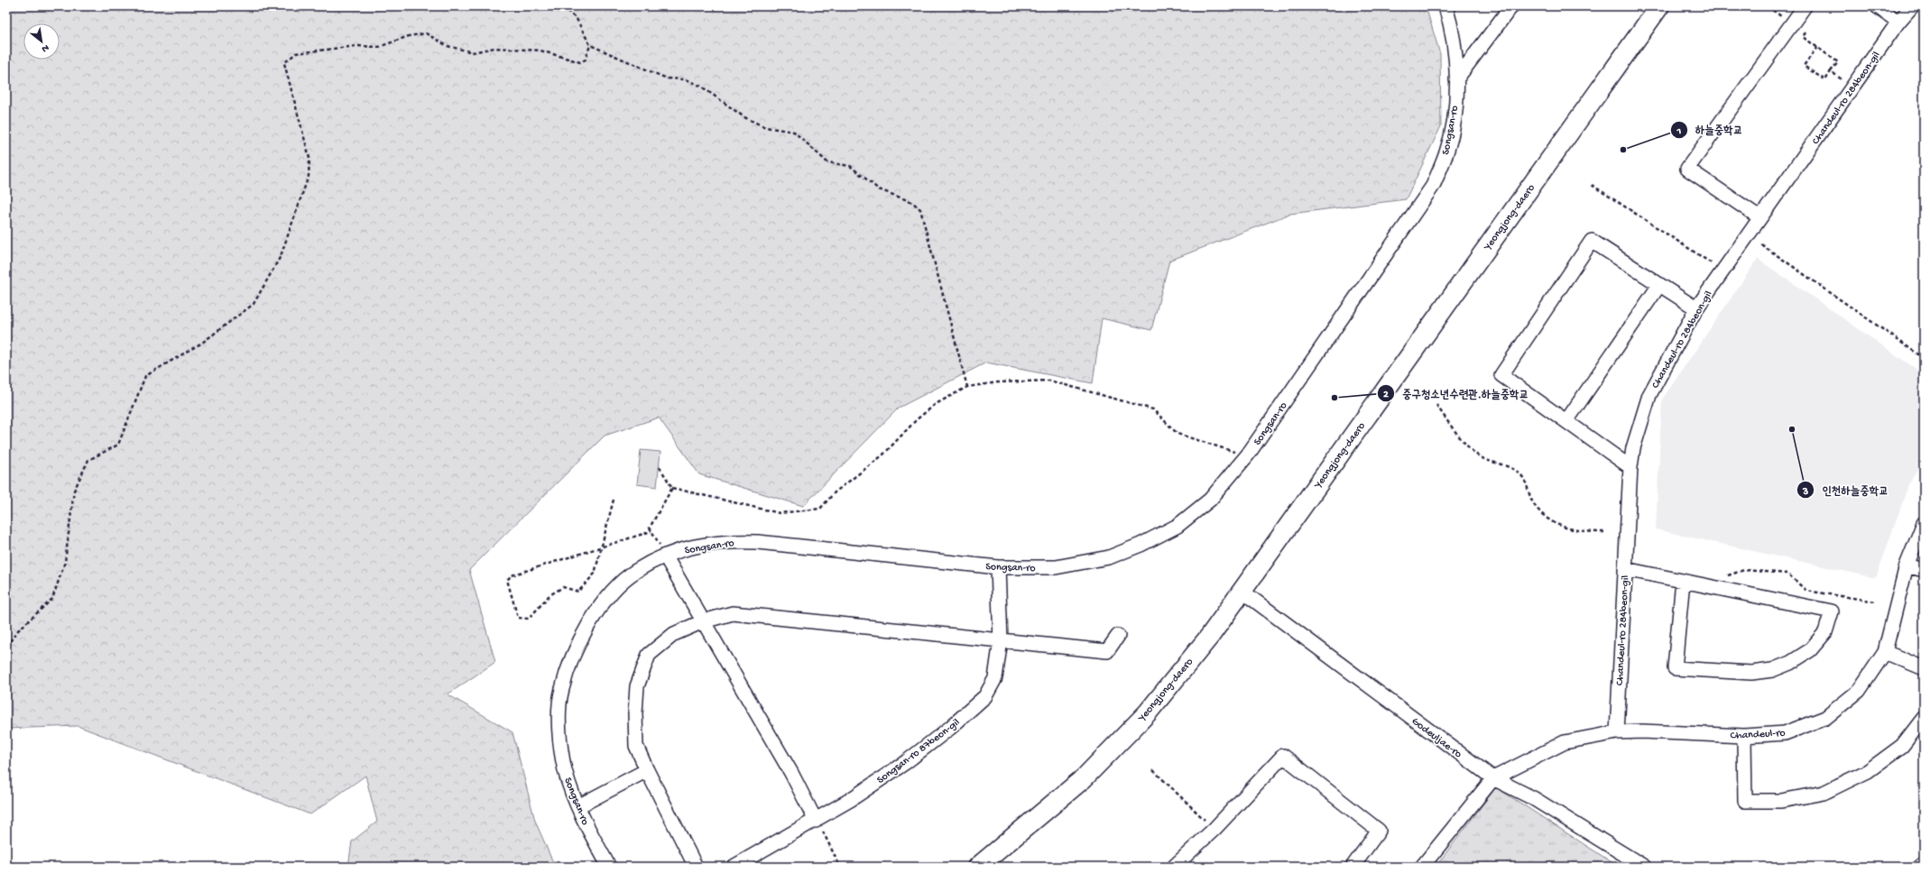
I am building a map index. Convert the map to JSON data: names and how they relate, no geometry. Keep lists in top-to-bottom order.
{
  "streets": {
    "street": [
      "Chandeul-ro 284beon-gil",
      "Songsan-ro",
      "Yeongjong-daero",
      "Chandeul-ro",
      "Godeuljae-ro",
      "Songsan-ro 87beon-gil"
    ]
  },
  "crossings": [
    ["Chandeul-ro 284beon-gil", "Chandeul-ro"],
    ["Songsan-ro", "Songsan-ro 87beon-gil"],
    ["Yeongjong-daero", "Godeuljae-ro"],
    ["Chandeul-ro", "Godeuljae-ro"]
  ],
  "places": ["하늘중학교", "중구청소년수련관.하늘중학교", "인천하늘중학교"],
  "north": "bottom right"
}
